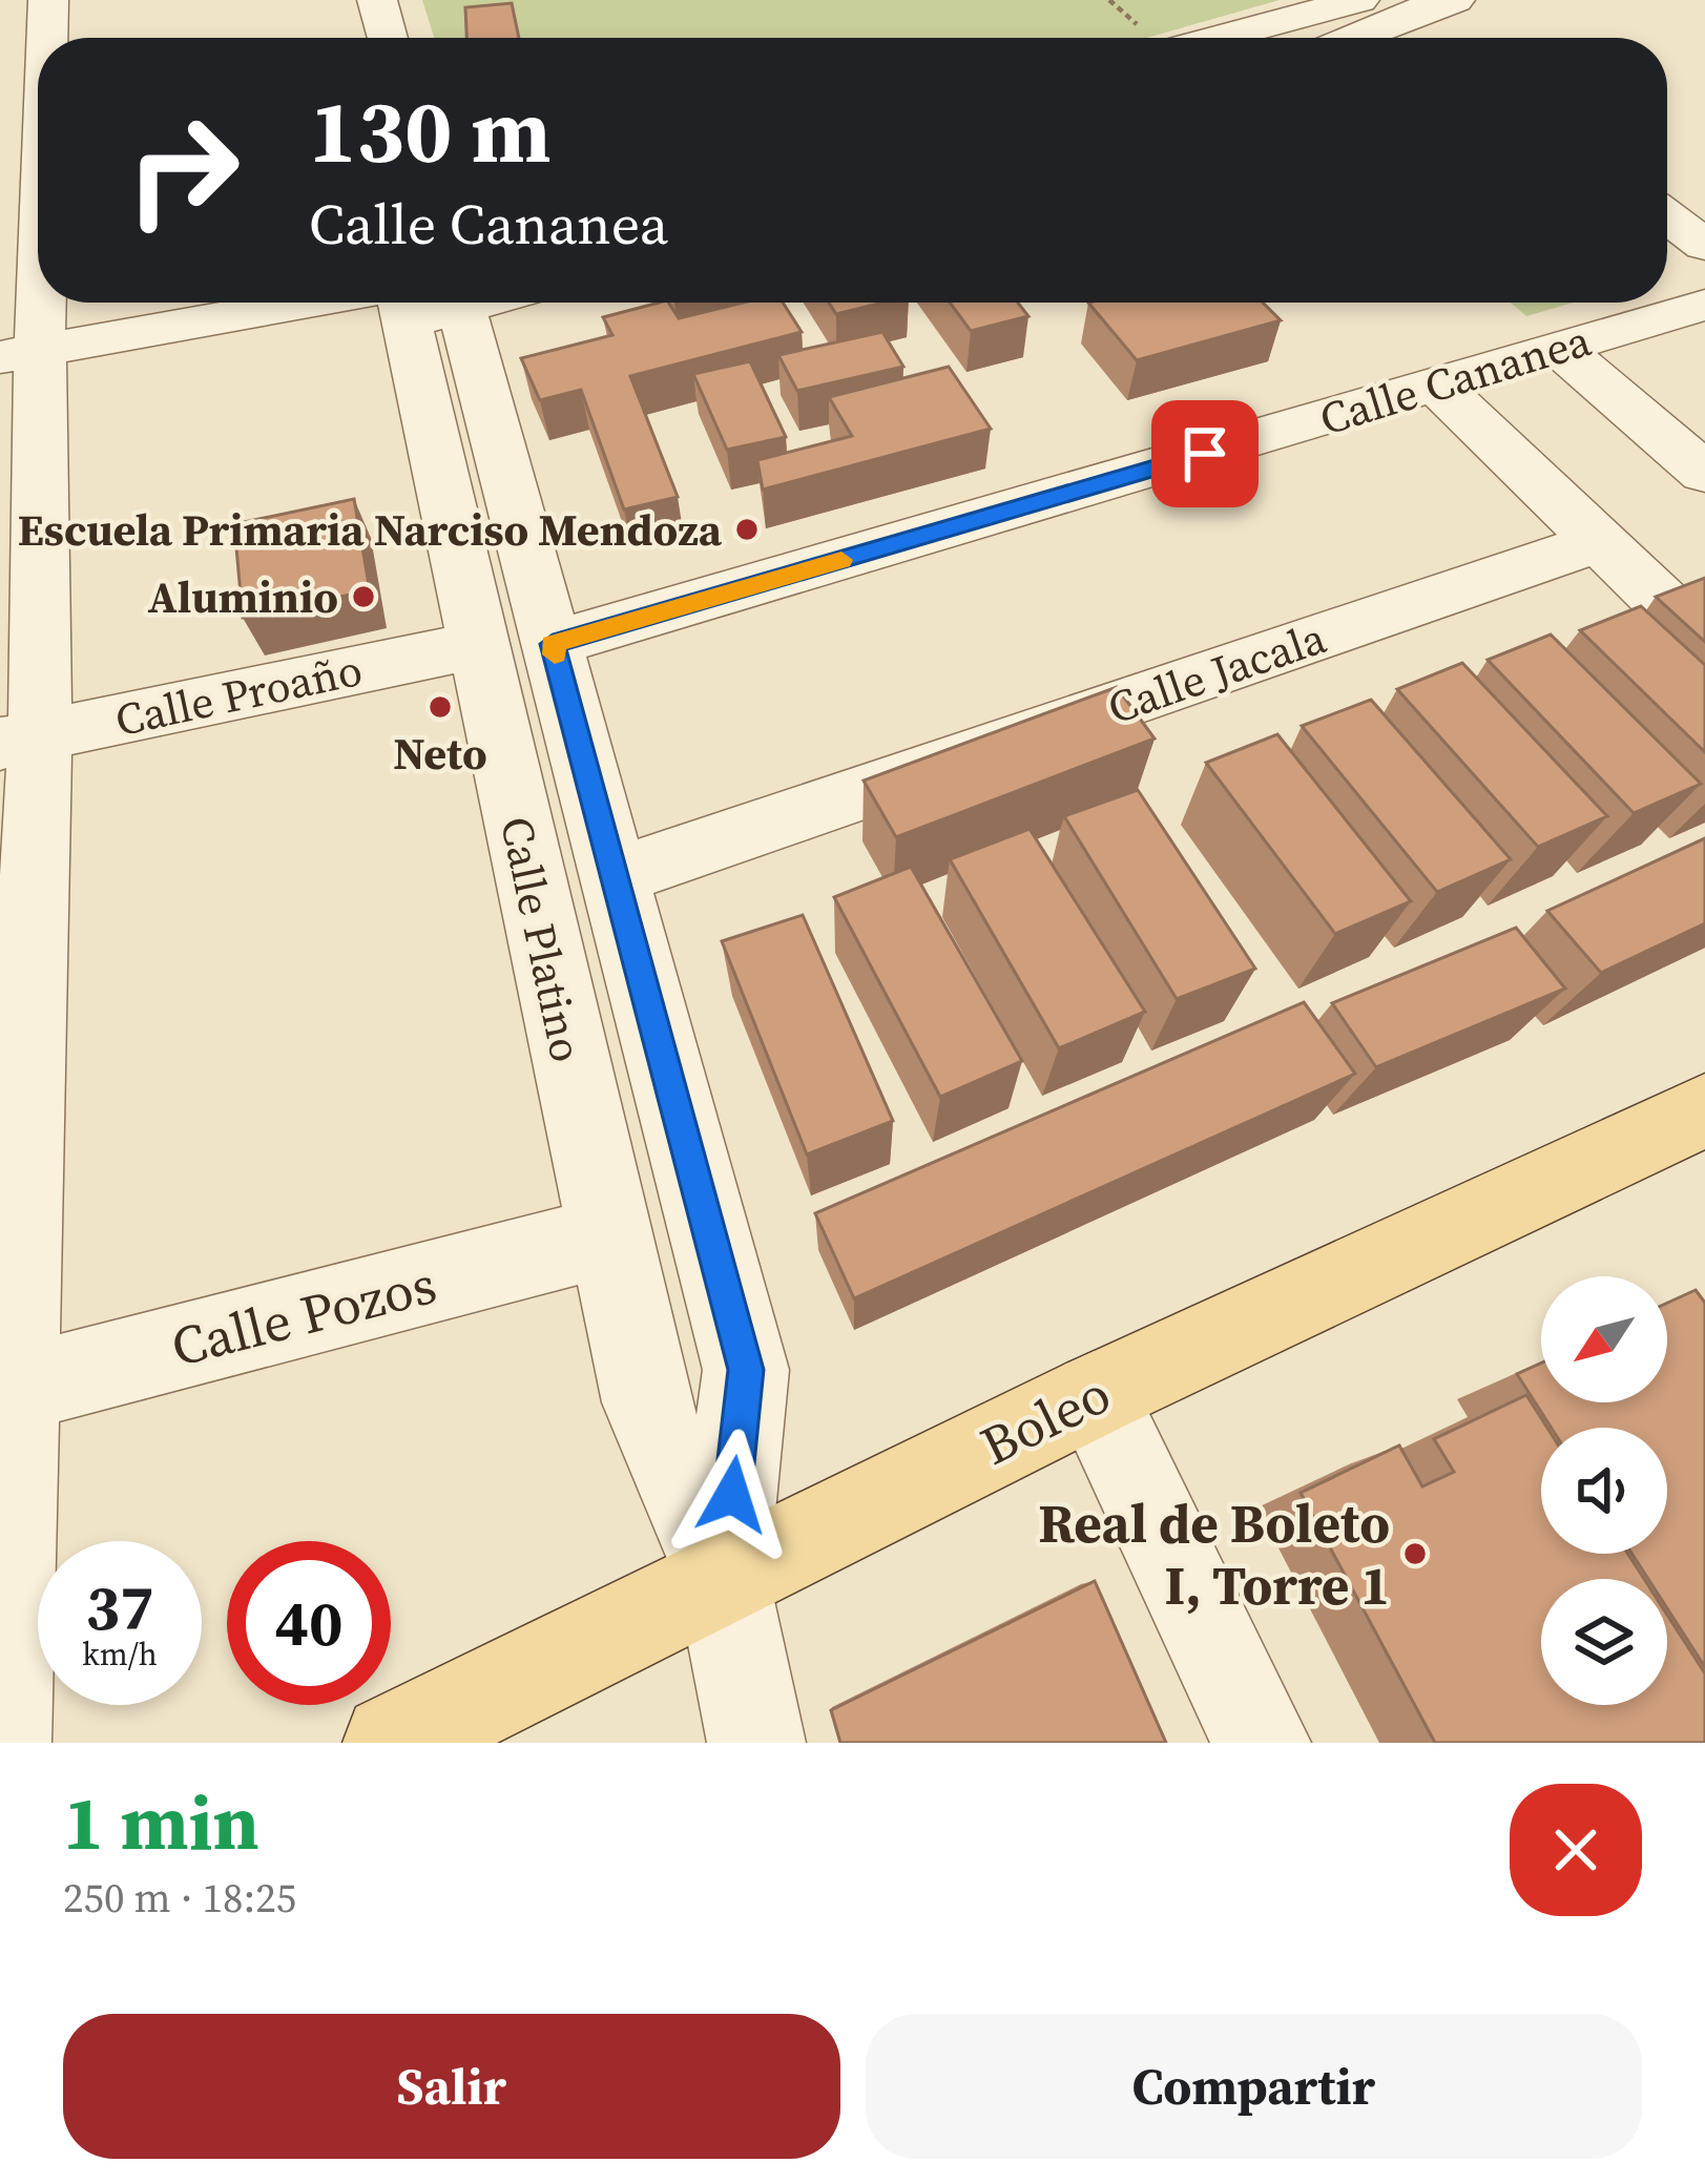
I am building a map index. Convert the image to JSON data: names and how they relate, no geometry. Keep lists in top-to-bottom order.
{
  "streets": {
    "main road": ["Boleo"],
    "street": [
      "Calle Cananea",
      "Calle Jacala",
      "Calle Proaño",
      "Calle Platino",
      "Calle Pozos"
    ]
  },
  "crossings": [
    ["Calle Cananea", "Calle Platino"],
    ["Calle Jacala", "Calle Platino"],
    ["Calle Proaño", "Calle Platino"],
    ["Calle Platino", "Calle Pozos"],
    ["Calle Platino", "Boleo"]
  ],
  "places": [
    "Escuela Primaria Narciso Mendoza",
    "Aluminio",
    "Neto",
    "Real de Boleto I, Torre 1"
  ],
  "north": "bottom left",
  "page": {
    "turn": ["130 m", "Calle Cananea"],
    "speed": "37 km/h",
    "limit": "40",
    "heading": ["1 min", "250 m · 18:25"],
    "buttons": ["Salir", "Compartir"]
  }
}
